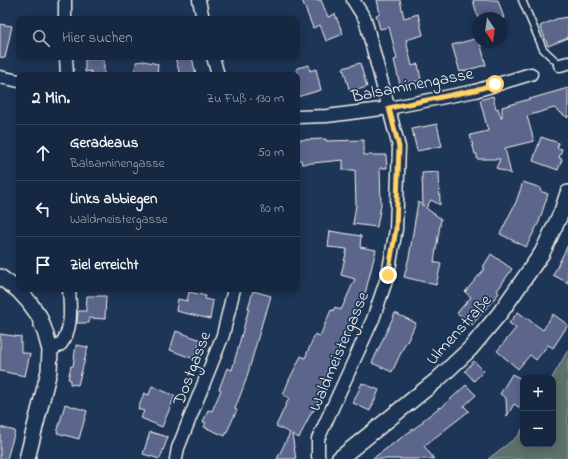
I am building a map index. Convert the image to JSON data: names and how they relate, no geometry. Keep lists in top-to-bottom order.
{
  "streets": {
    "street": [
      "Balsaminengasse",
      "Ulmenstraße",
      "Waldmeistergasse",
      "Dostgasse"
    ]
  },
  "crossings": [
    ["Balsaminengasse", "Waldmeistergasse"]
  ],
  "north": "bottom",
  "page": {
    "search": "Hier suchen",
    "heading": ["2 Min.", "Zu Fuß · 130 m"],
    "list": [
      ["Geradeaus", "Balsaminengasse", "50 m"],
      ["Links abbiegen", "Waldmeistergasse", "80 m"],
      "Ziel erreicht"
    ],
    "map_buttons": ["+", "−"]
  }
}
